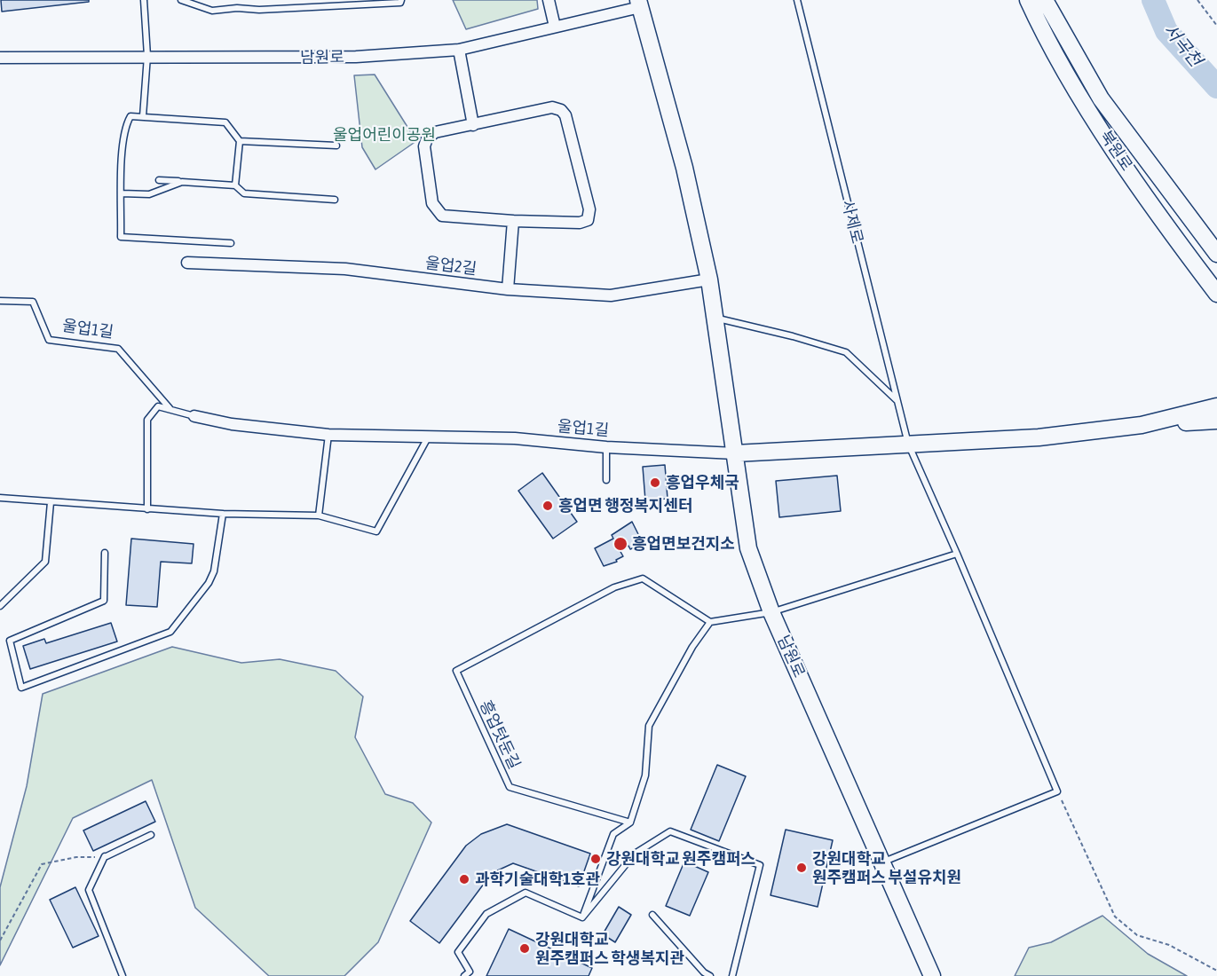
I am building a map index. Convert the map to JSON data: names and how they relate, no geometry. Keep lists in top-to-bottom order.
{
  "streets": {
    "street": [
      "남원로",
      "북원로",
      "울업2길",
      "울업1길"
    ],
    "lane": ["사제로", "흥업텃둔길"]
  },
  "crossings": [
    ["남원로", "울업2길"],
    ["남원로", "울업1길"]
  ],
  "water": ["서곡천"],
  "parks": ["울업어린이공원"],
  "places": [
    "흥업우체국",
    "흥업면 행정복지센터",
    "흥업면보건지소",
    "강원대학교 원주캠퍼스",
    "강원대학교 원주캠퍼스 부설유치원",
    "과학기술대학1호관",
    "강원대학교 원주캠퍼스 학생복지관"
  ]
}
